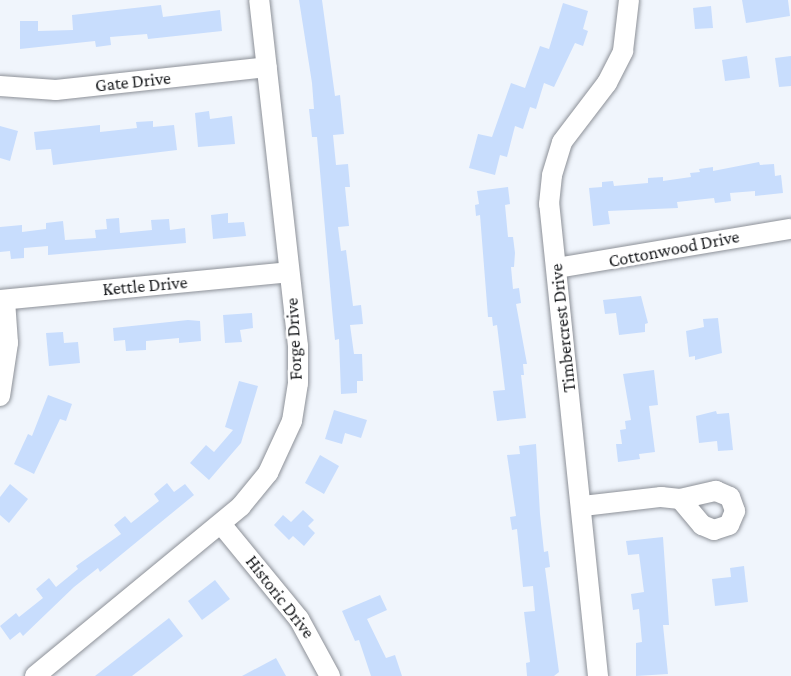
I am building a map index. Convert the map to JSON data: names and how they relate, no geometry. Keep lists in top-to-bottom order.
{
  "streets": {
    "street": [
      "Gate Drive",
      "Cottonwood Drive",
      "Kettle Drive",
      "Timbercrest Drive",
      "Forge Drive",
      "Historic Drive"
    ]
  },
  "crossings": [
    ["Gate Drive", "Forge Drive"],
    ["Cottonwood Drive", "Timbercrest Drive"],
    ["Kettle Drive", "Forge Drive"],
    ["Forge Drive", "Historic Drive"]
  ]
}
